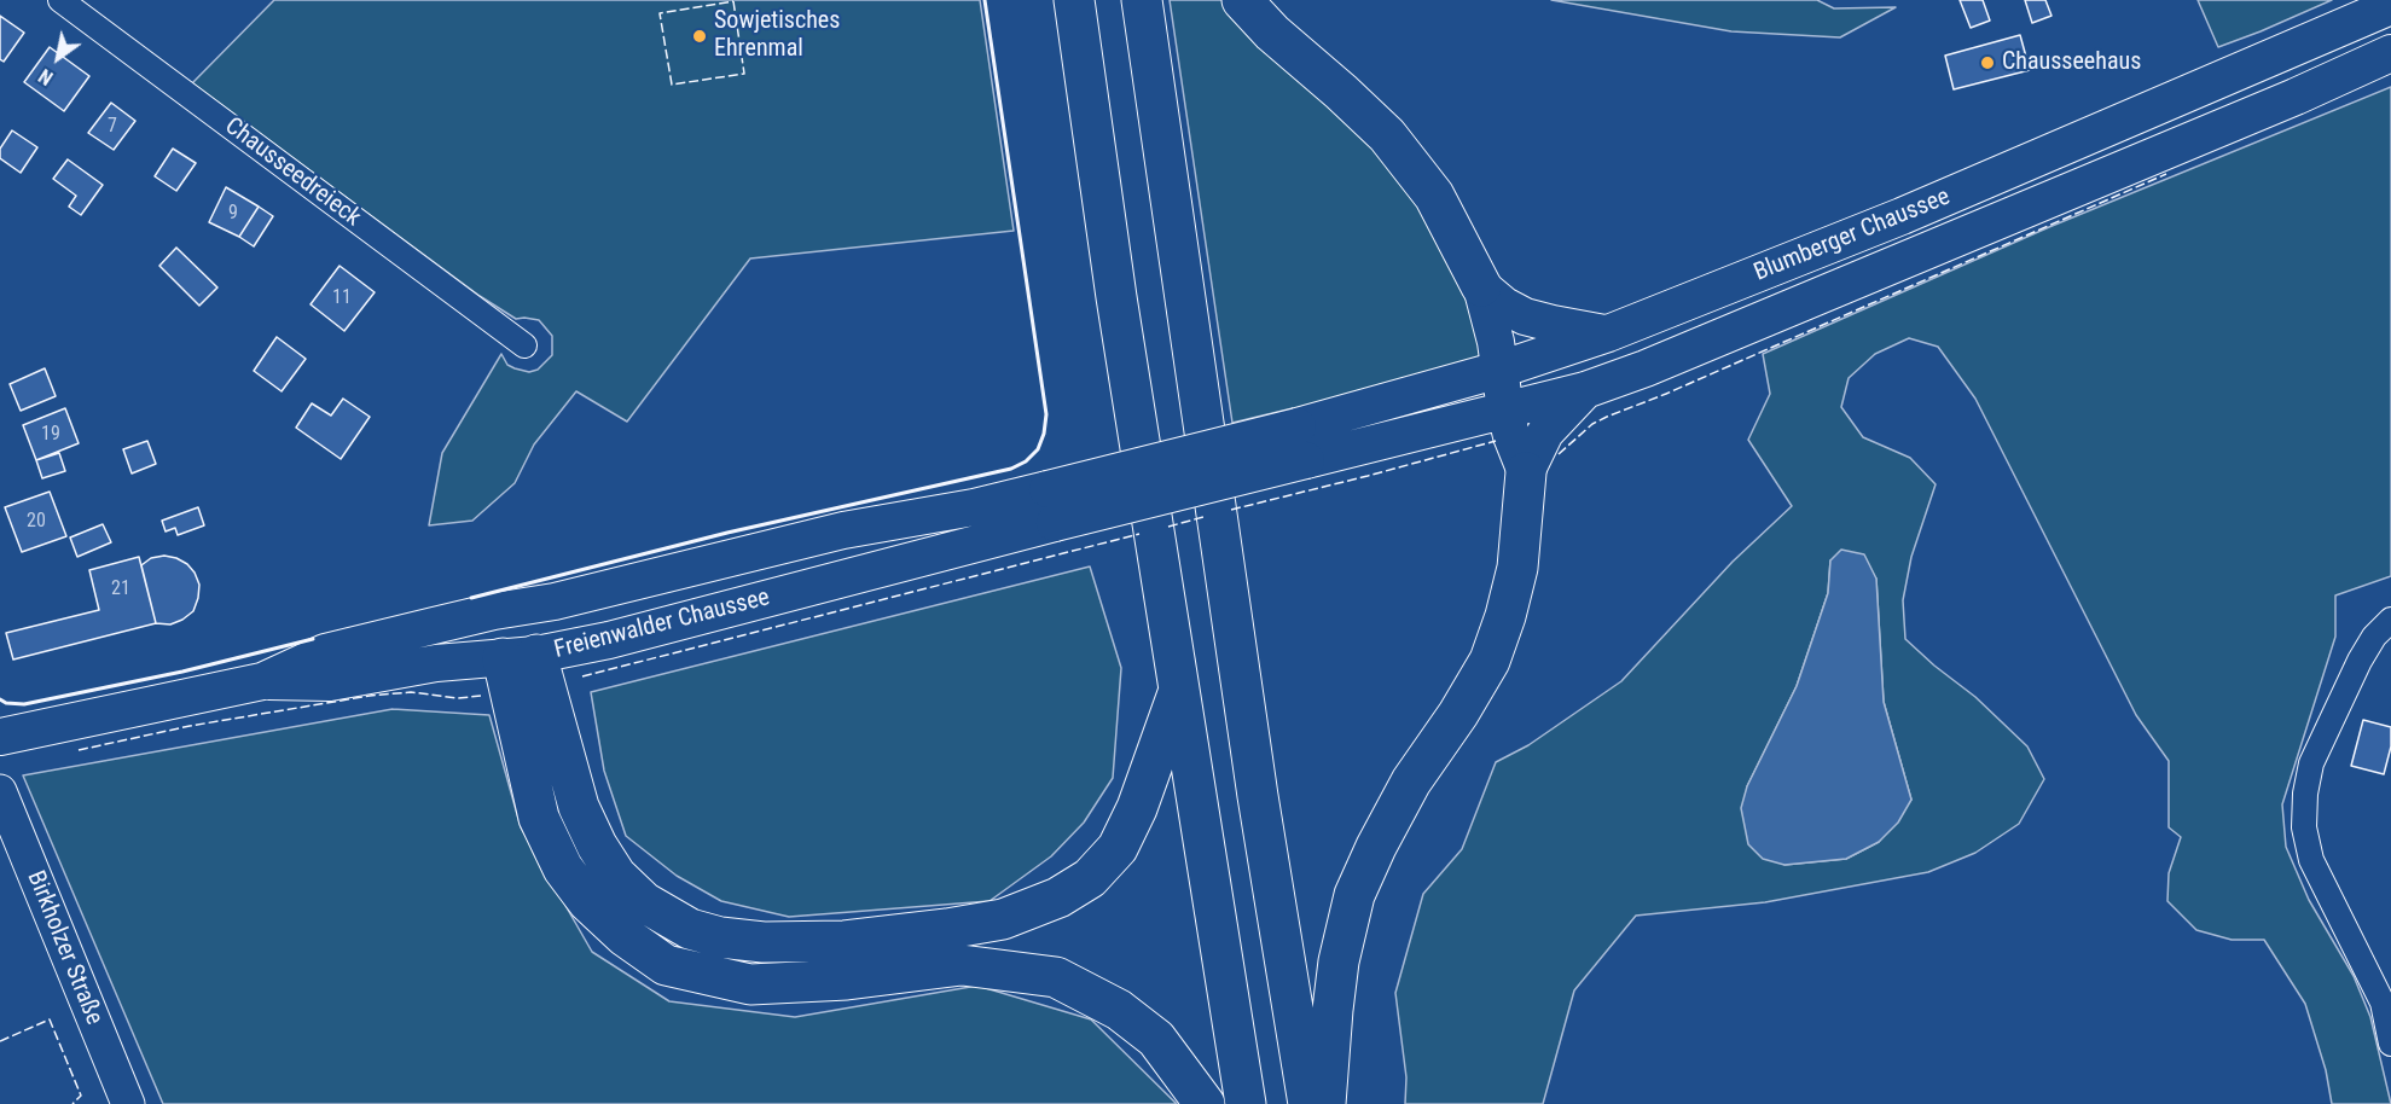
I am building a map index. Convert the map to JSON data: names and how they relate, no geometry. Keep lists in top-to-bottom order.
{
  "streets": {
    "main road": ["Blumberger Chaussee", "Freienwalder Chaussee", "Birkholzer Straße"],
    "street": ["Chausseedreieck"]
  },
  "crossings": [
    ["Blumberger Chaussee", "Freienwalder Chaussee"]
  ],
  "places": ["Sowjetisches Ehrenmal", "Chausseehaus"],
  "house_numbers": [
    "7",
    "9",
    "11",
    "19",
    "20",
    "21"
  ],
  "north": "bottom left"
}
